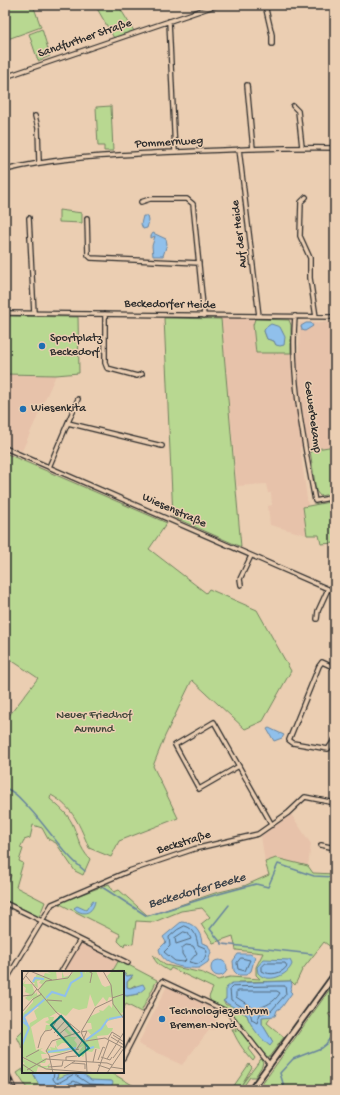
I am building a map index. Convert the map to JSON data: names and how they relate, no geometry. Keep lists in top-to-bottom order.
{
  "streets": {
    "street": [
      "Sandfurther Straße",
      "Pommernweg",
      "Auf der Heide",
      "Beckedorfer Heide",
      "Gewerbekamp",
      "Wiesenstraße",
      "Beckstraße"
    ]
  },
  "crossings": [
    ["Pommernweg", "Auf der Heide"],
    ["Auf der Heide", "Beckedorfer Heide"],
    ["Beckedorfer Heide", "Gewerbekamp"]
  ],
  "water": ["Beckedorfer Beeke"],
  "parks": ["Neuer Friedhof Aumund"],
  "places": ["Sportplatz Beckedorf", "Wiesenkita", "Technologiezentrum Bremen-Nord"]
}
